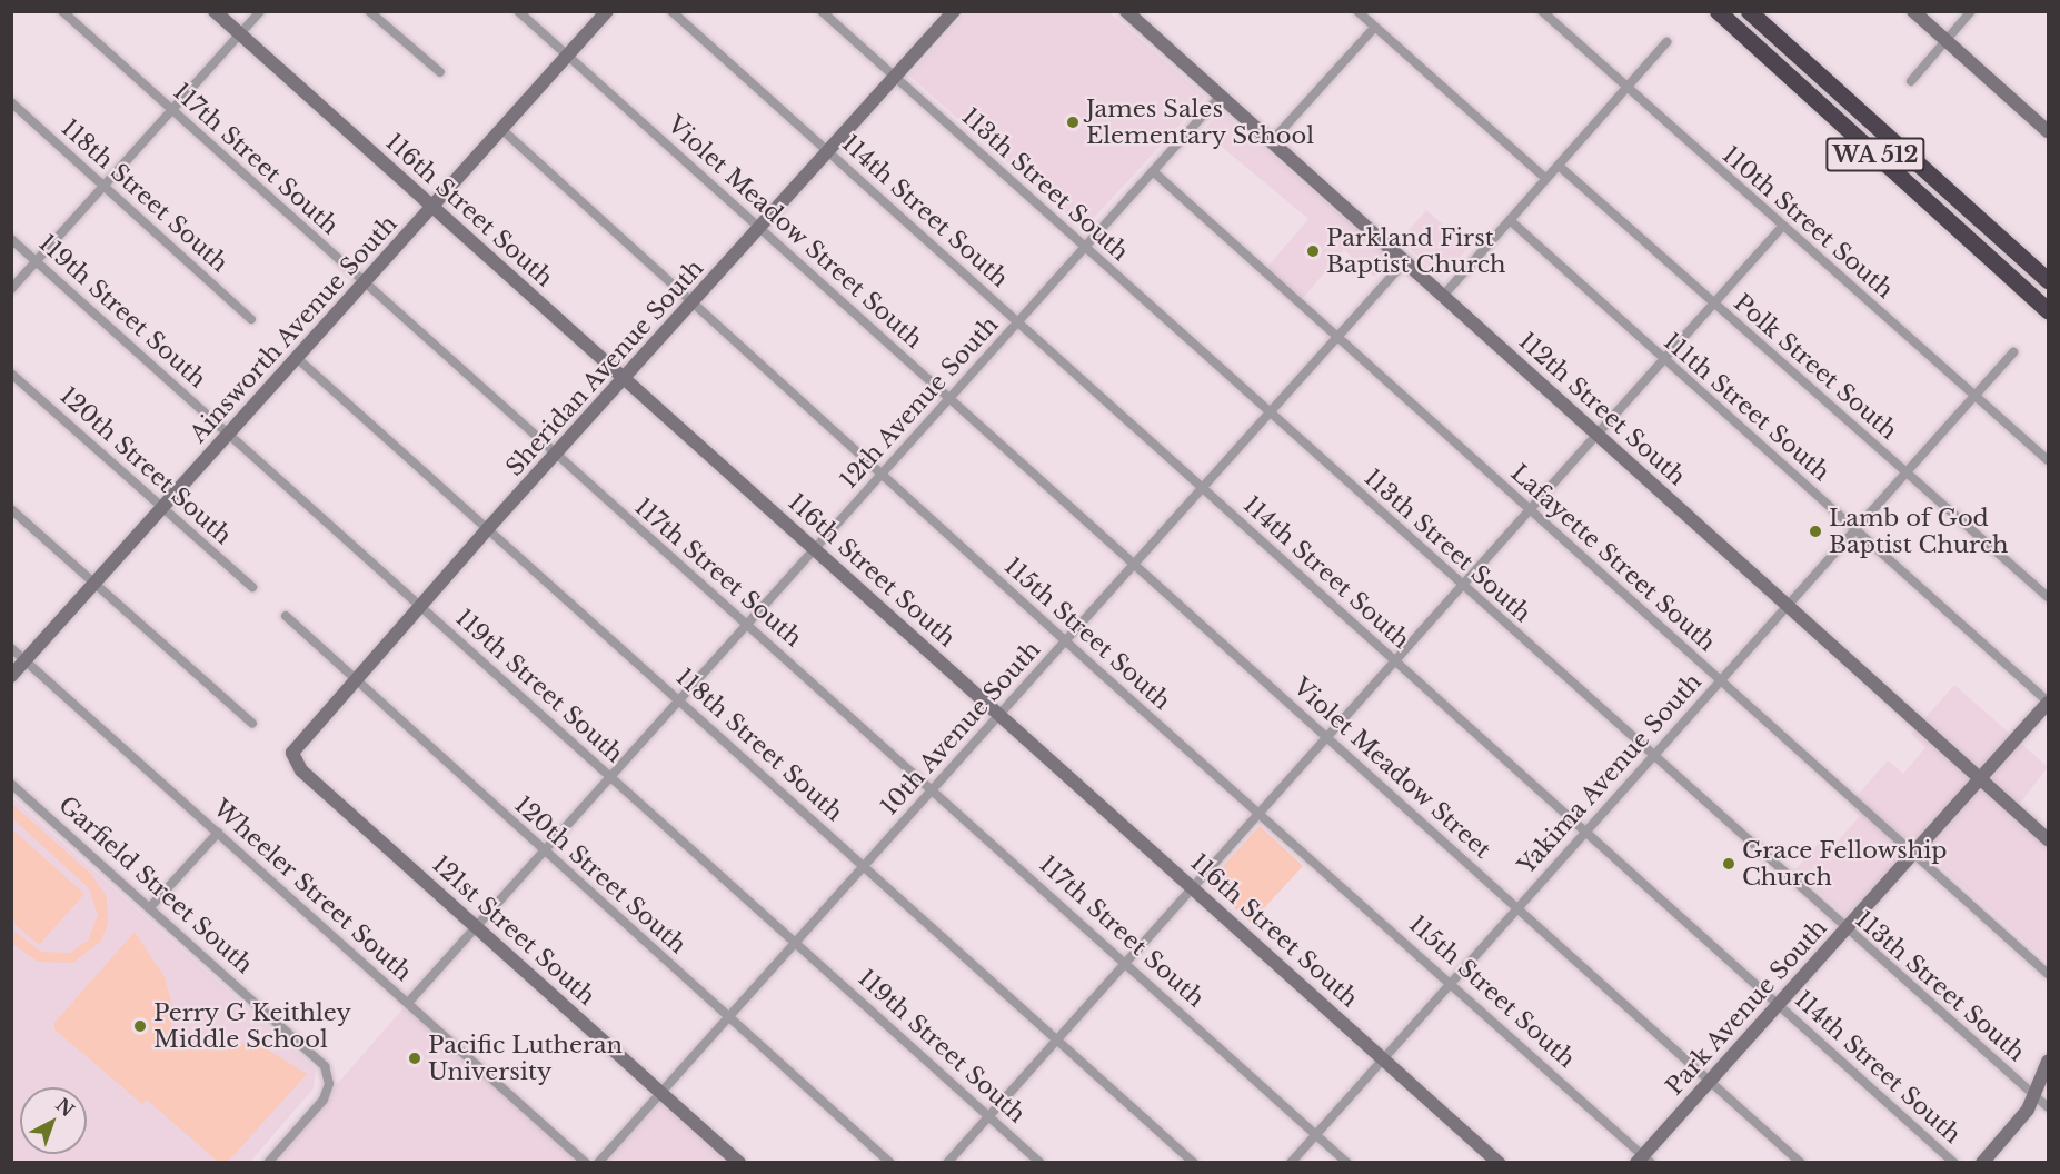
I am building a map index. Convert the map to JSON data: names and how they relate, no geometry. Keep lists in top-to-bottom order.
{
  "streets": {
    "highway": ["WA 512"],
    "street": [
      "117th Street South",
      "113th Street South",
      "118th Street South",
      "116th Street South",
      "114th Street South",
      "110th Street South",
      "Violet Meadow Street South",
      "119th Street South",
      "Ainsworth Avenue South",
      "Polk Street South",
      "Sheridan Avenue South",
      "12th Avenue South",
      "111th Street South",
      "112th Street South",
      "120th Street South",
      "Lafayette Street South",
      "115th Street South",
      "10th Avenue South",
      "Violet Meadow Street",
      "Yakima Avenue South",
      "Garfield Street South",
      "Wheeler Street South",
      "121st Street South",
      "Park Avenue South"
    ]
  },
  "crossings": [
    ["117th Street South", "Ainsworth Avenue South"],
    ["117th Street South", "Sheridan Avenue South"],
    ["117th Street South", "12th Avenue South"],
    ["117th Street South", "10th Avenue South"],
    ["117th Street South", "Yakima Avenue South"],
    ["113th Street South", "Sheridan Avenue South"],
    ["113th Street South", "12th Avenue South"],
    ["113th Street South", "10th Avenue South"],
    ["113th Street South", "Yakima Avenue South"],
    ["113th Street South", "Park Avenue South"],
    ["118th Street South", "Ainsworth Avenue South"],
    ["118th Street South", "Sheridan Avenue South"],
    ["118th Street South", "12th Avenue South"],
    ["118th Street South", "10th Avenue South"],
    ["116th Street South", "Ainsworth Avenue South"],
    ["116th Street South", "Sheridan Avenue South"],
    ["116th Street South", "12th Avenue South"],
    ["116th Street South", "10th Avenue South"],
    ["116th Street South", "Yakima Avenue South"],
    ["114th Street South", "Sheridan Avenue South"],
    ["114th Street South", "12th Avenue South"],
    ["114th Street South", "10th Avenue South"],
    ["114th Street South", "Yakima Avenue South"],
    ["114th Street South", "Park Avenue South"],
    ["110th Street South", "Yakima Avenue South"],
    ["Violet Meadow Street South", "Ainsworth Avenue South"],
    ["Violet Meadow Street South", "Sheridan Avenue South"],
    ["Violet Meadow Street South", "12th Avenue South"],
    ["Violet Meadow Street South", "10th Avenue South"],
    ["Violet Meadow Street South", "Violet Meadow Street"],
    ["119th Street South", "Ainsworth Avenue South"],
    ["119th Street South", "Sheridan Avenue South"],
    ["119th Street South", "12th Avenue South"],
    ["119th Street South", "10th Avenue South"],
    ["Ainsworth Avenue South", "120th Street South"],
    ["Ainsworth Avenue South", "115th Street South"],
    ["Ainsworth Avenue South", "Wheeler Street South"],
    ["Polk Street South", "Yakima Avenue South"],
    ["Sheridan Avenue South", "120th Street South"],
    ["Sheridan Avenue South", "115th Street South"],
    ["Sheridan Avenue South", "121st Street South"],
    ["12th Avenue South", "112th Street South"],
    ["12th Avenue South", "120th Street South"],
    ["12th Avenue South", "Lafayette Street South"],
    ["12th Avenue South", "115th Street South"],
    ["12th Avenue South", "Wheeler Street South"],
    ["12th Avenue South", "121st Street South"],
    ["111th Street South", "Yakima Avenue South"],
    ["111th Street South", "Park Avenue South"],
    ["112th Street South", "10th Avenue South"],
    ["112th Street South", "Yakima Avenue South"],
    ["112th Street South", "Park Avenue South"],
    ["120th Street South", "10th Avenue South"],
    ["Lafayette Street South", "10th Avenue South"],
    ["Lafayette Street South", "Yakima Avenue South"],
    ["Lafayette Street South", "Park Avenue South"],
    ["115th Street South", "10th Avenue South"],
    ["115th Street South", "Yakima Avenue South"],
    ["115th Street South", "Park Avenue South"],
    ["10th Avenue South", "Violet Meadow Street"],
    ["10th Avenue South", "121st Street South"],
    ["Violet Meadow Street", "Yakima Avenue South"],
    ["Violet Meadow Street", "Park Avenue South"]
  ],
  "places": [
    "James Sales Elementary School",
    "Parkland First Baptist Church",
    "Lamb of God Baptist Church",
    "Grace Fellowship Church",
    "Perry G Keithley Middle School",
    "Pacific Lutheran University"
  ],
  "north": "top right"
}
